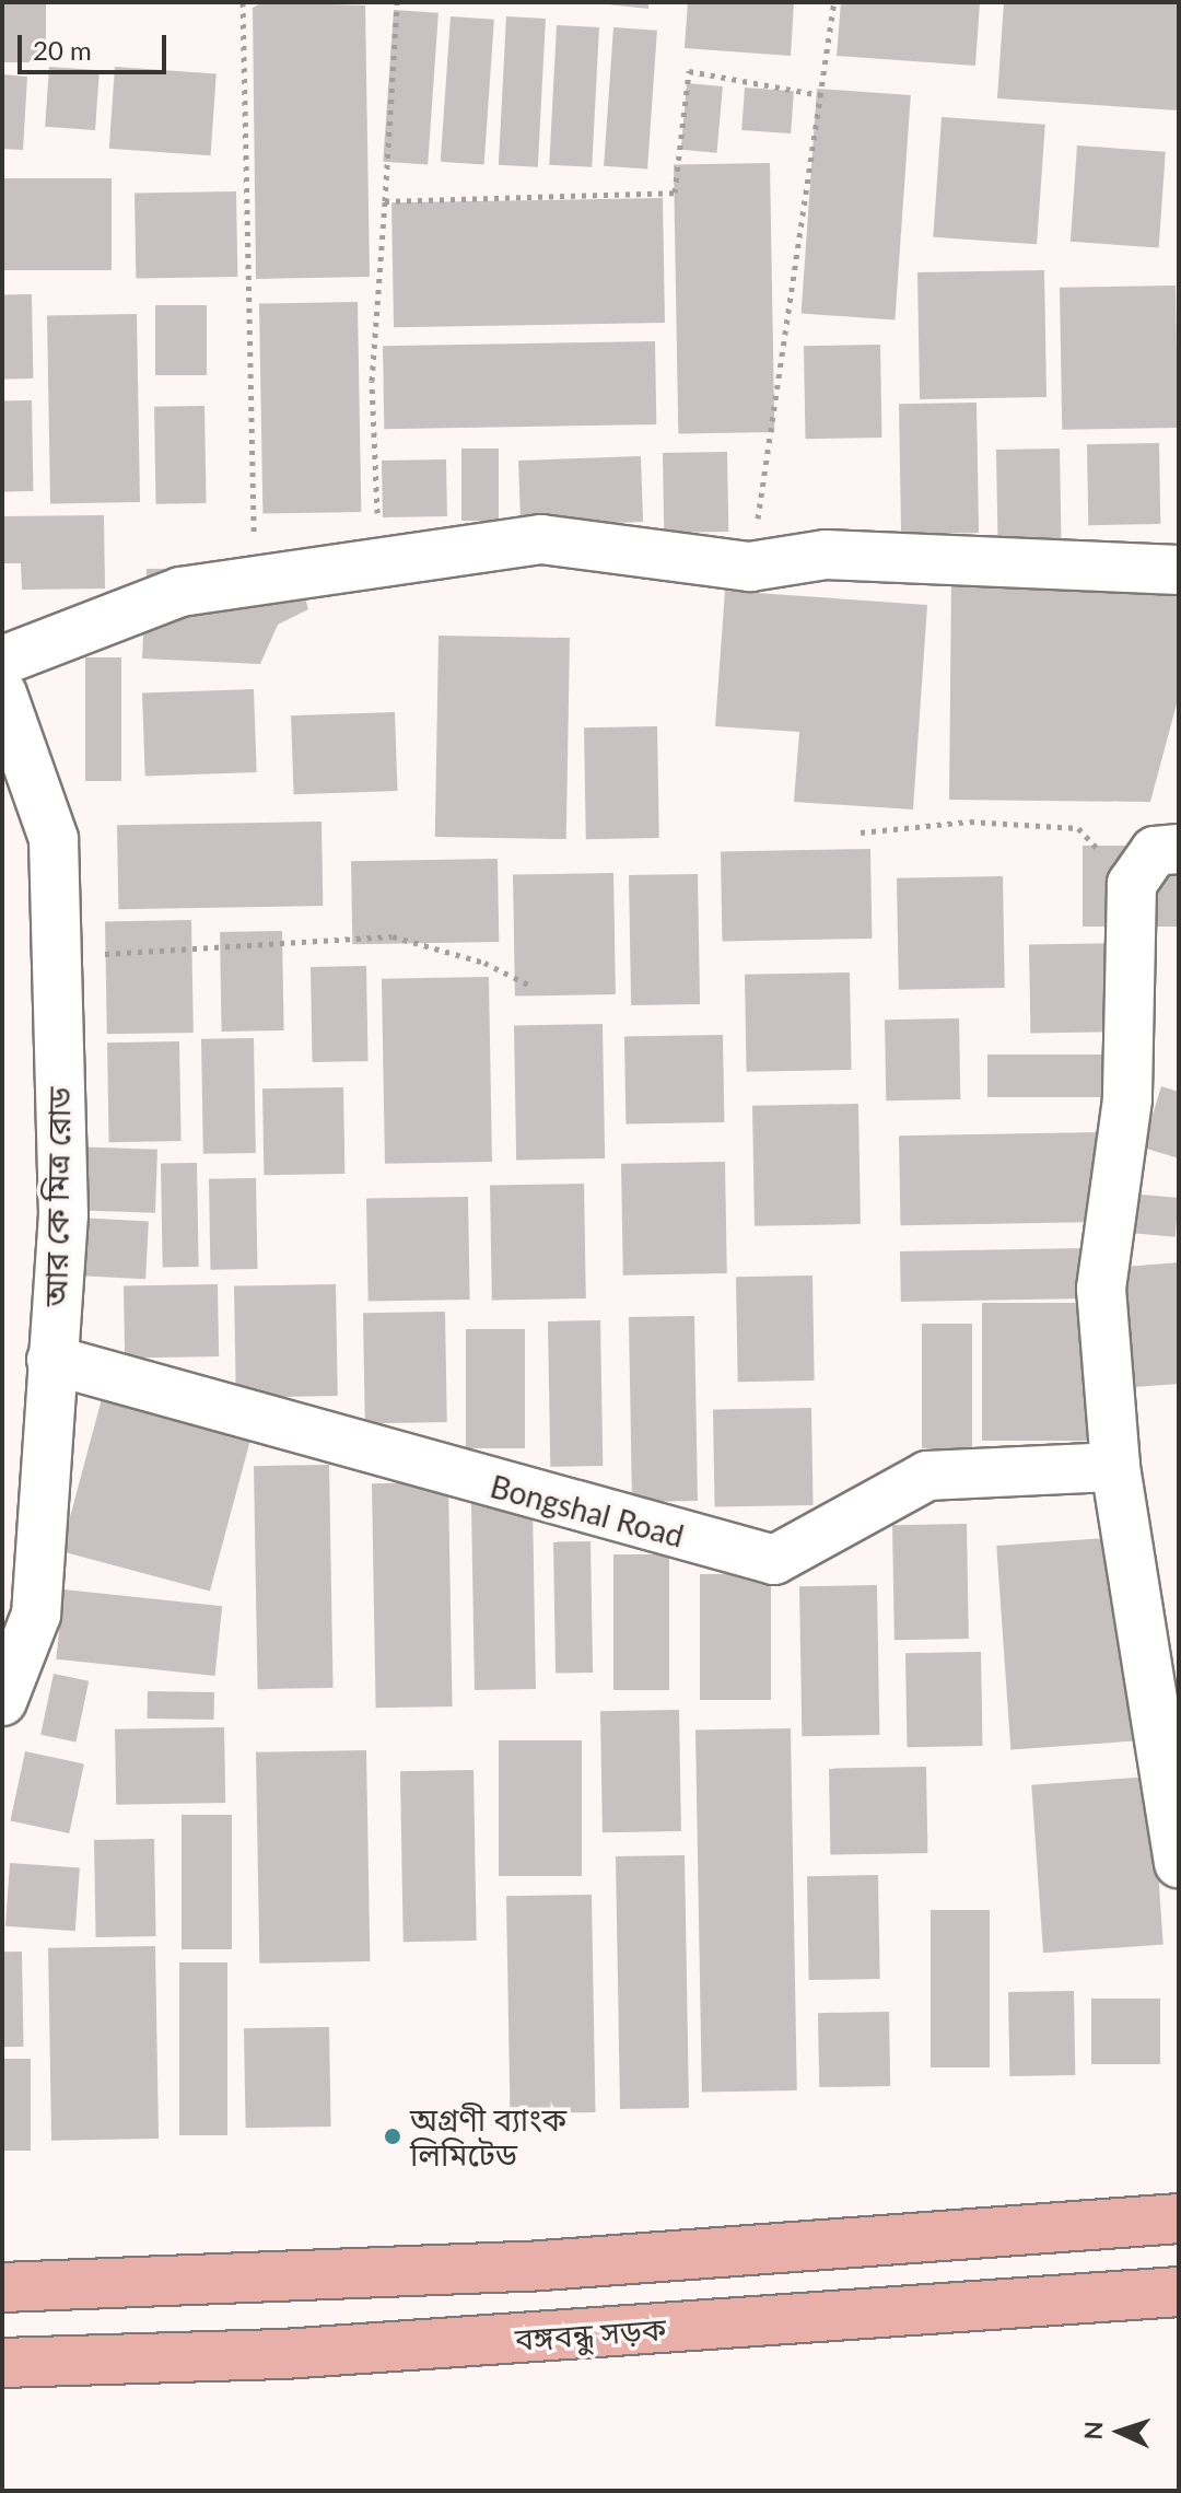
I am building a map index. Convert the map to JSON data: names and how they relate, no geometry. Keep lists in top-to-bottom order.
{
  "streets": {
    "main road": ["বঙ্গবন্ধু সড়ক"],
    "street": ["আর কে মিত্র রোড", "Bongshal Road"]
  },
  "crossings": [
    ["আর কে মিত্র রোড", "Bongshal Road"]
  ],
  "places": ["অগ্রণী ব্যাংক লিমিটেড"],
  "scale_bar": "20 m",
  "north": "left"
}
